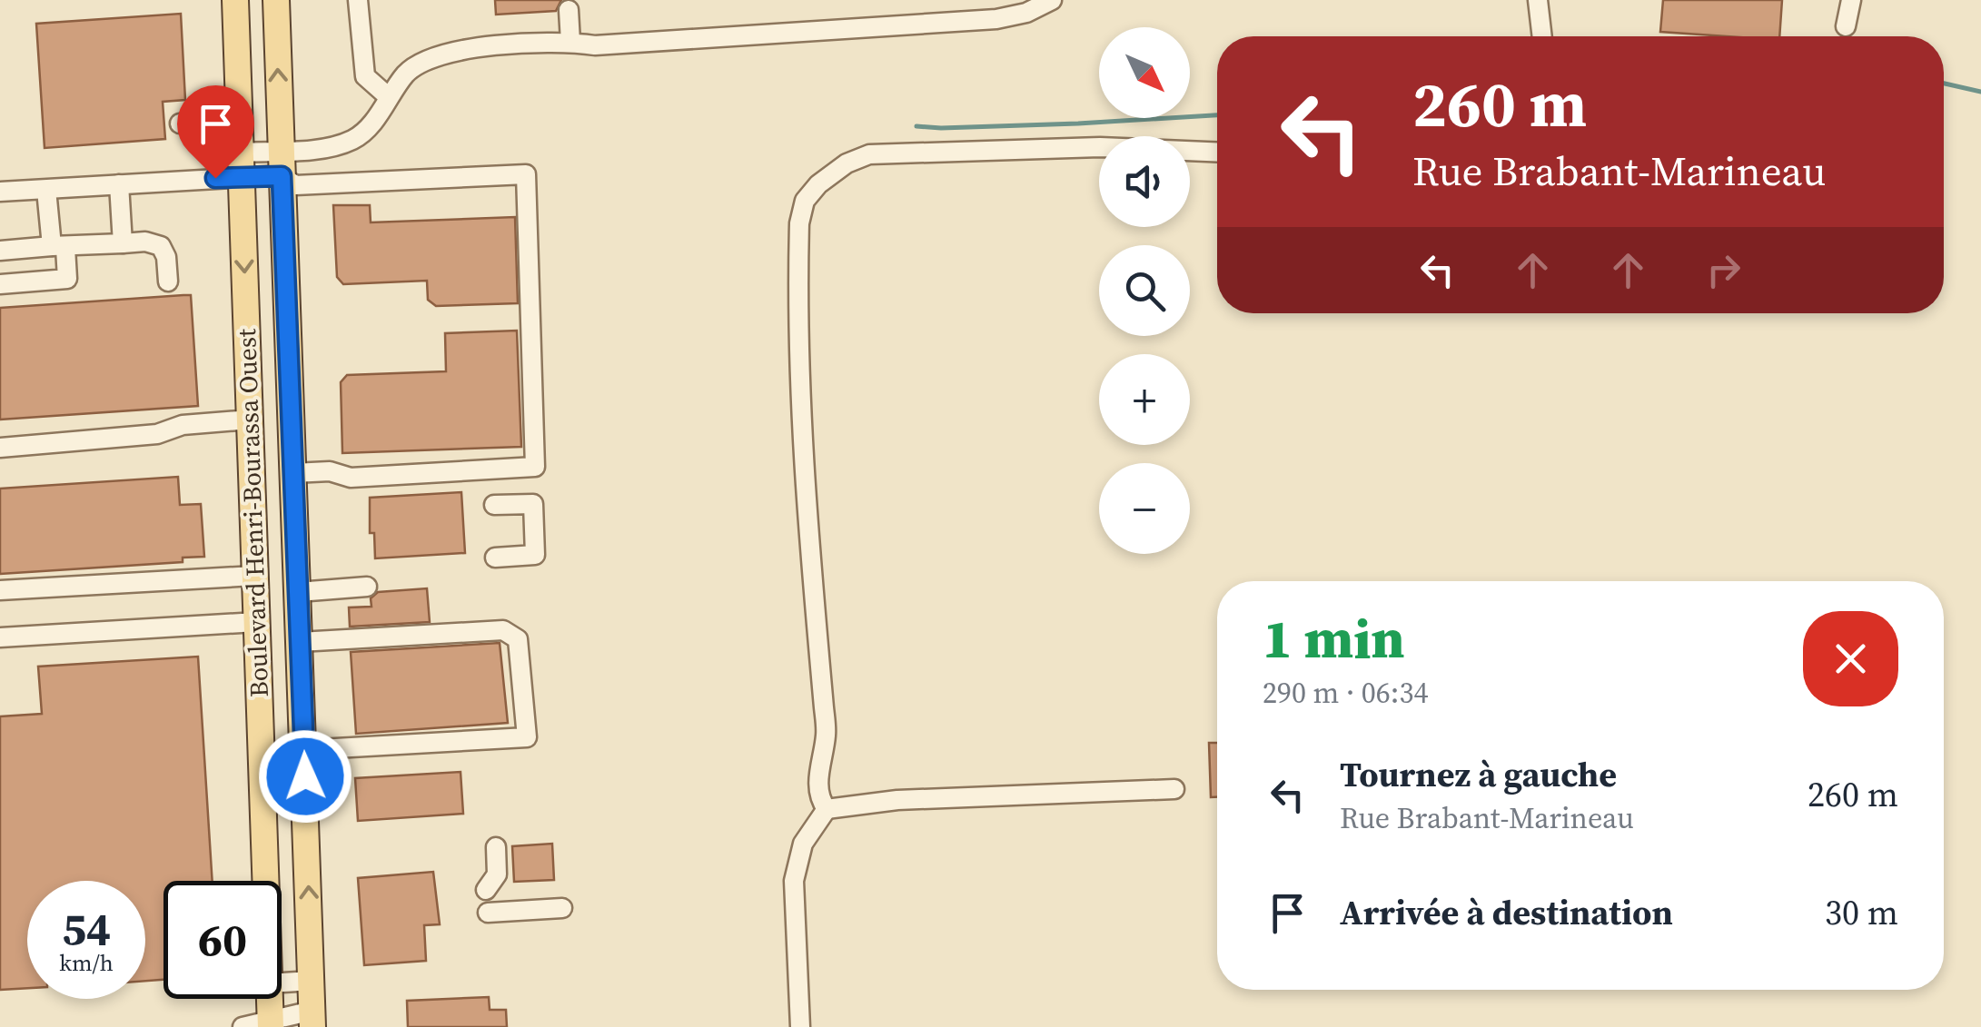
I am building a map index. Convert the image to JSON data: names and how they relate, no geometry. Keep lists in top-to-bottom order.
{
  "streets": {
    "main road": ["Boulevard Henri-Bourassa Ouest"]
  },
  "north": "bottom right",
  "page": {
    "map_buttons": ["+", "−"],
    "turn": ["260 m", "Rue Brabant-Marineau"],
    "heading": ["1 min", "290 m · 06:34"],
    "list": [
      {
        "name": "Tournez à gauche",
        "note": "Rue Brabant-Marineau",
        "value": "260 m"
      },
      {
        "name": "Arrivée à destination",
        "value": "30 m"
      }
    ],
    "speed": "54 km/h",
    "limit": "60"
  }
}
